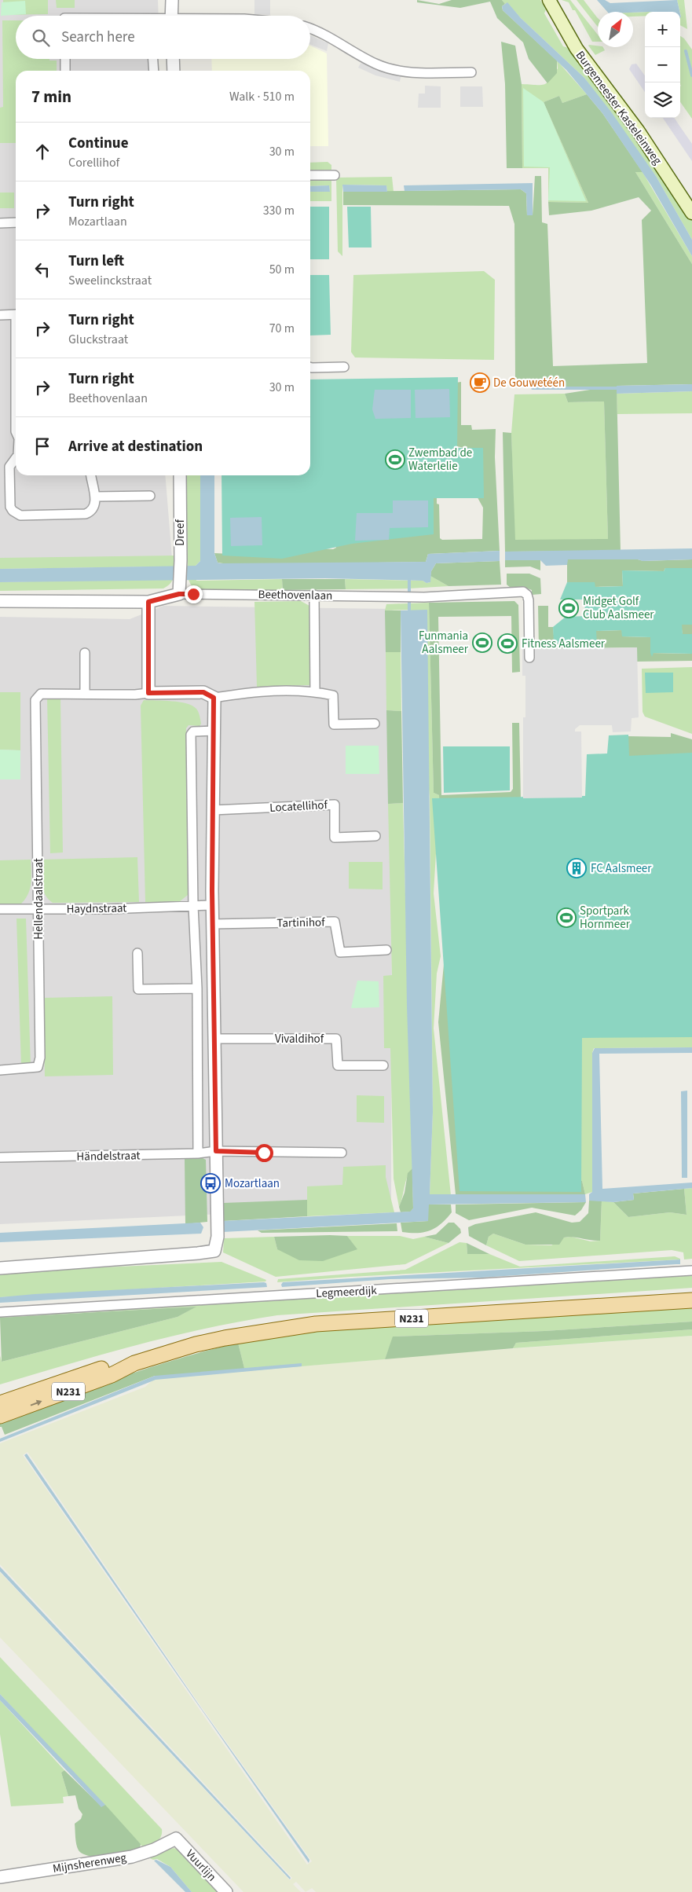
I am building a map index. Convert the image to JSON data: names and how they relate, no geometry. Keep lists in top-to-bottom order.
{
  "streets": {
    "main road": ["Burgemeester Kasteleinweg", "N231"],
    "street": [
      "Dreef",
      "Beethovenlaan",
      "Locatellihof",
      "Hellendaalstraat",
      "Haydnstraat",
      "Tartinihof",
      "Vivaldihof",
      "Händelstraat",
      "Legmeerdijk",
      "Mijnsherenweg",
      "Vuurlijn"
    ]
  },
  "crossings": [
    ["Dreef", "Beethovenlaan"],
    ["Hellendaalstraat", "Haydnstraat"],
    ["Mijnsherenweg", "Vuurlijn"]
  ],
  "places": {
    "cafe": ["De Gouwetéén"],
    "sports": [
      "Zwembad de Waterlelie",
      "Midget Golf Club Aalsmeer",
      "Funmania Aalsmeer",
      "Fitness Aalsmeer",
      "Sportpark Hornmeer"
    ],
    "building": ["FC Aalsmeer"],
    "bus stop": ["Mozartlaan"]
  },
  "north": "top right",
  "page": {
    "map_buttons": ["+", "−"],
    "search": "Search here",
    "heading": ["7 min", "Walk · 510 m"],
    "list": [
      ["Continue", "Corellihof", "30 m"],
      ["Turn right", "Mozartlaan", "330 m"],
      ["Turn left", "Sweelinckstraat", "50 m"],
      ["Turn right", "Gluckstraat", "70 m"],
      ["Turn right", "Beethovenlaan", "30 m"],
      "Arrive at destination"
    ]
  }
}
